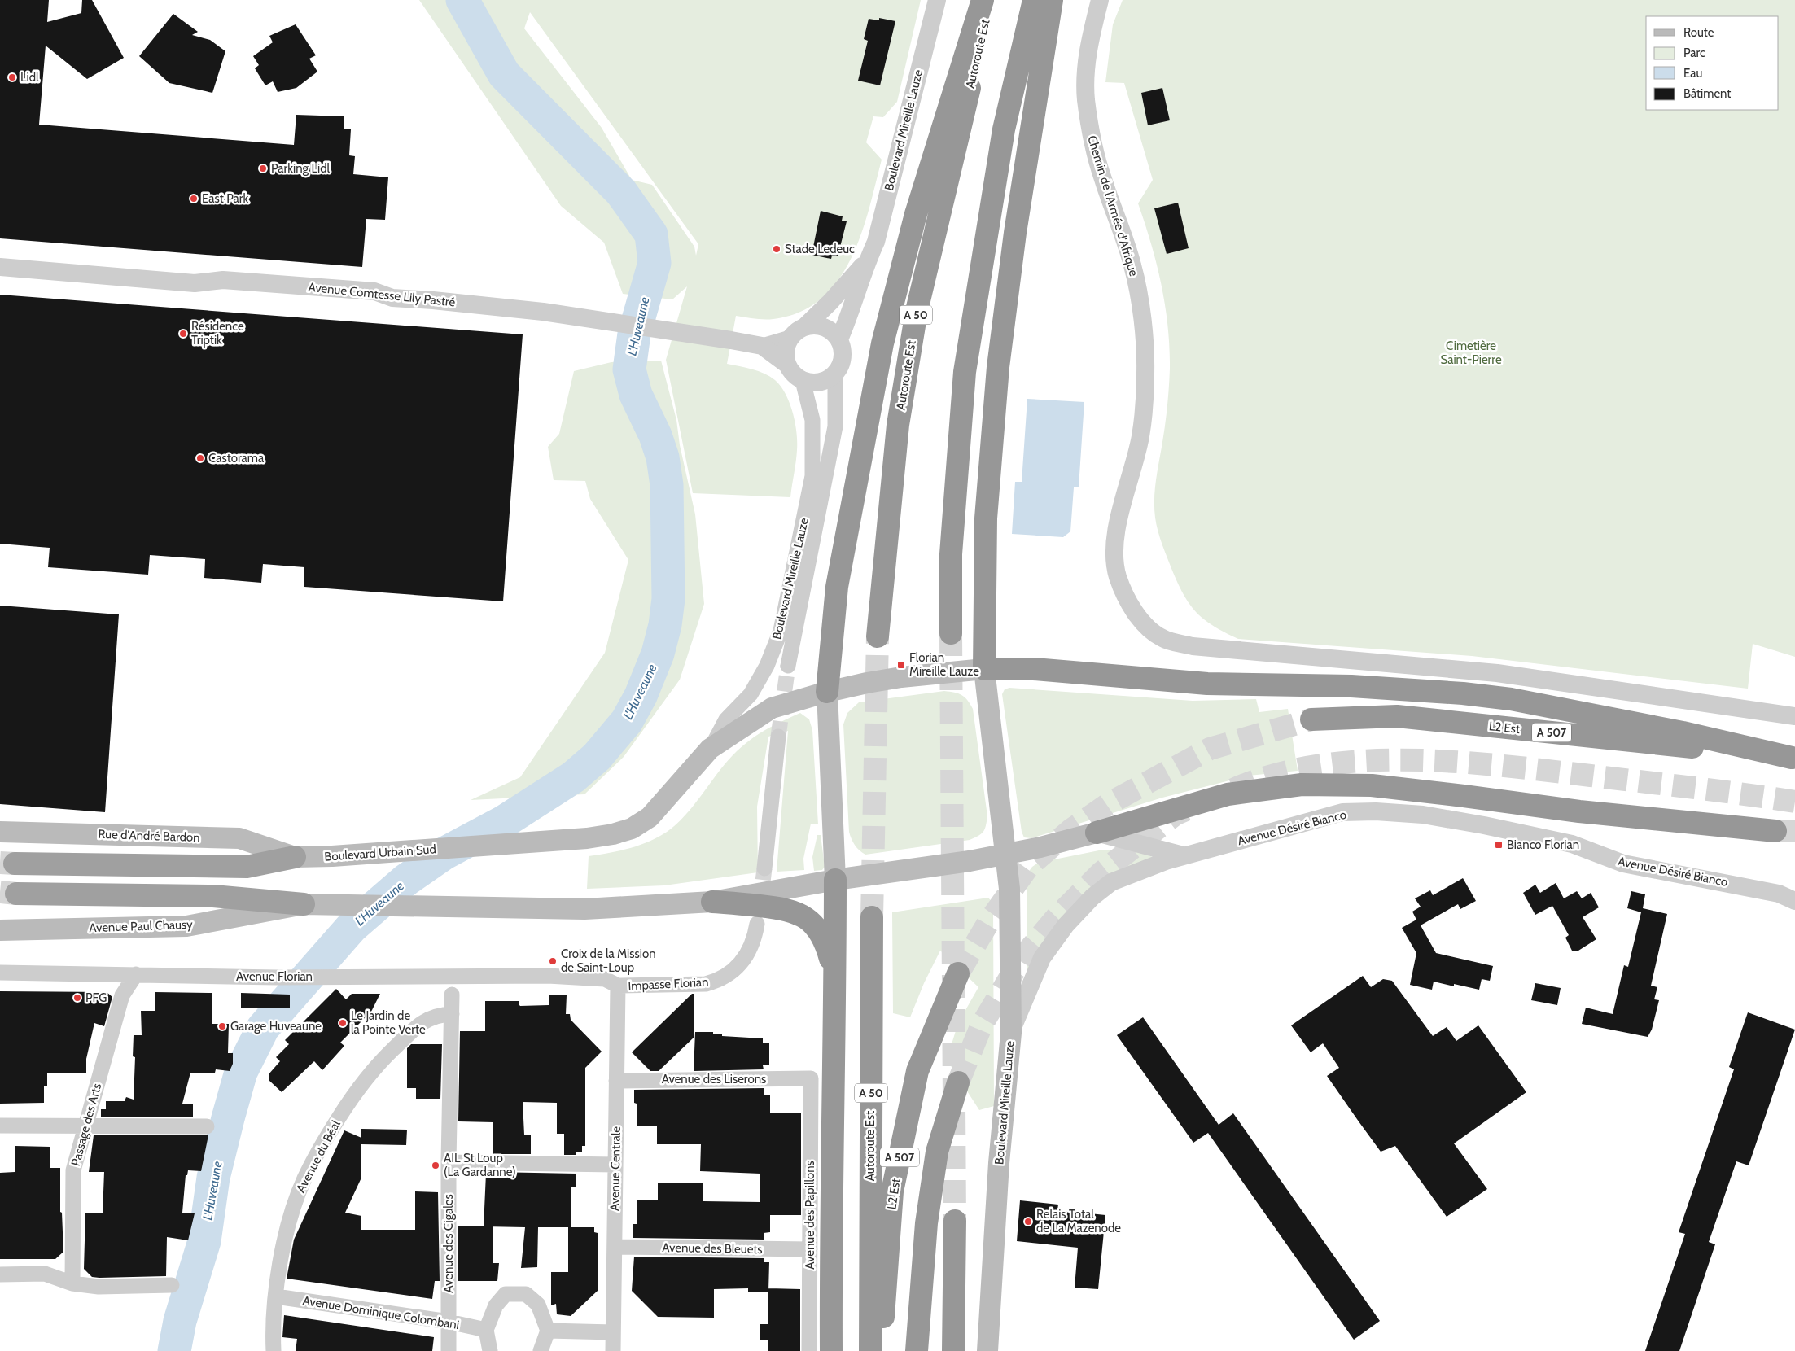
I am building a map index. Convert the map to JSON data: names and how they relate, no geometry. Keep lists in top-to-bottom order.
{
  "streets": {
    "highway": [
      "Autoroute Est",
      "A 50",
      "L2 Est",
      "A 507",
      "Boulevard Urbain Sud"
    ],
    "main road": ["Boulevard Mireille Lauze", "Rue d'André Bardon", "Avenue Paul Chausy"],
    "street": [
      "Chemin de l'Armée d'Afrique",
      "Avenue Comtesse Lily Pastré",
      "Avenue Désiré Bianco",
      "Avenue Florian",
      "Impasse Florian",
      "Avenue des Liserons",
      "Passage des Arts",
      "Avenue du Béal",
      "Avenue Centrale",
      "Avenue des Papillons",
      "Avenue des Cigales",
      "Avenue des Bleuets",
      "Avenue Dominique Colombani"
    ]
  },
  "crossings": [
    ["Boulevard Mireille Lauze", "Avenue Comtesse Lily Pastré"],
    ["Boulevard Mireille Lauze", "Avenue Désiré Bianco"],
    ["Boulevard Mireille Lauze", "Boulevard Urbain Sud"],
    ["Rue d'André Bardon", "Boulevard Urbain Sud"],
    ["Avenue Florian", "Impasse Florian"],
    ["Avenue Florian", "Passage des Arts"],
    ["Impasse Florian", "Avenue Centrale"],
    ["Avenue des Liserons", "Avenue Centrale"],
    ["Avenue des Liserons", "Avenue des Papillons"],
    ["Avenue du Béal", "Avenue des Cigales"],
    ["Avenue du Béal", "Avenue Dominique Colombani"],
    ["Avenue Centrale", "Avenue des Bleuets"],
    ["Avenue des Papillons", "Avenue des Bleuets"],
    ["Avenue des Cigales", "Avenue Dominique Colombani"]
  ],
  "water": ["L'Huveaune"],
  "parks": ["Cimetière Saint-Pierre"],
  "places": {
    "other": [
      "Lidl",
      "Parking Lidl",
      "East Park",
      "Stade Ledeuc",
      "Résidence Triptik",
      "Castorama",
      "Croix de la Mission de Saint-Loup",
      "PFG",
      "Le Jardin de la Pointe Verte",
      "Garage Huveaune",
      "AIL St Loup (La Gardanne)",
      "Relais Total de La Mazenode"
    ],
    "transit": ["Florian Mireille Lauze", "Bianco Florian"]
  },
  "legend": [
    "Route",
    "Parc",
    "Eau",
    "Bâtiment"
  ]
}
